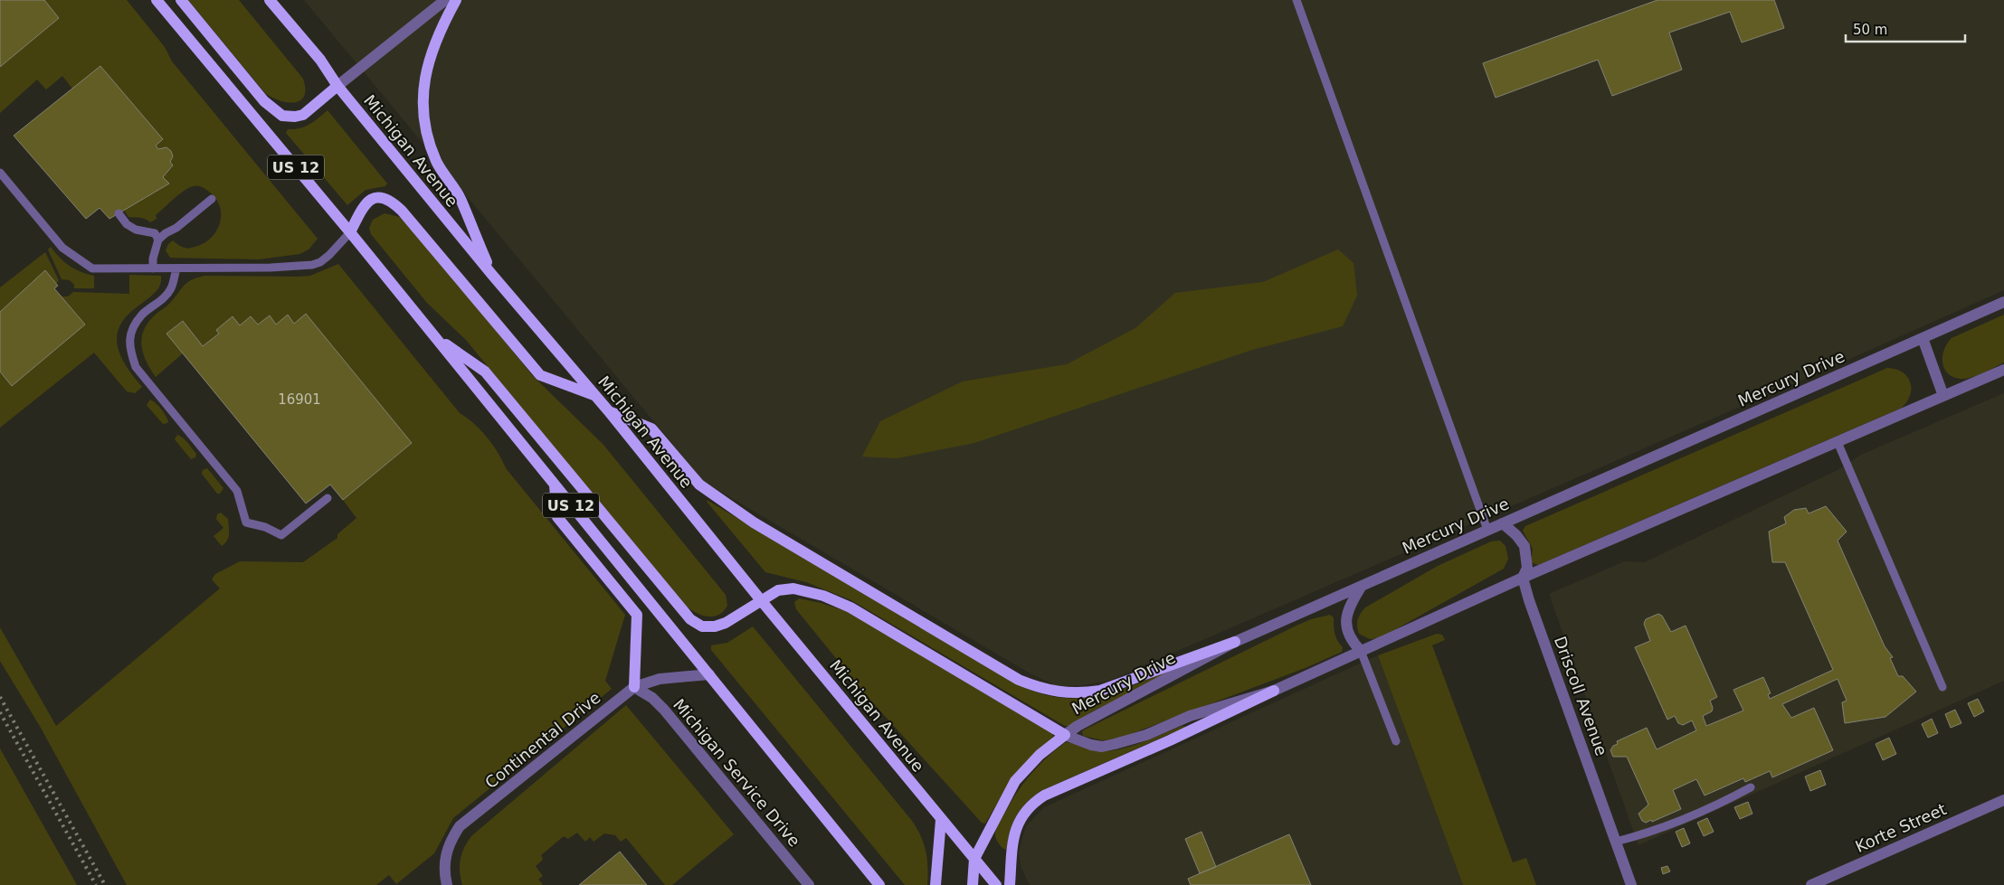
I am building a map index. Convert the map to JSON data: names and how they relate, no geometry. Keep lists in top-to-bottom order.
{
  "streets": {
    "main road": ["Michigan Avenue", "US 12"],
    "street": [
      "Mercury Drive",
      "Driscoll Avenue",
      "Continental Drive",
      "Michigan Service Drive",
      "Korte Street"
    ]
  },
  "crossings": [
    ["US 12", "Continental Drive"],
    ["Mercury Drive", "Driscoll Avenue"],
    ["Continental Drive", "Michigan Service Drive"]
  ],
  "house_numbers": ["16901"],
  "scale_bar": "50 m"
}
